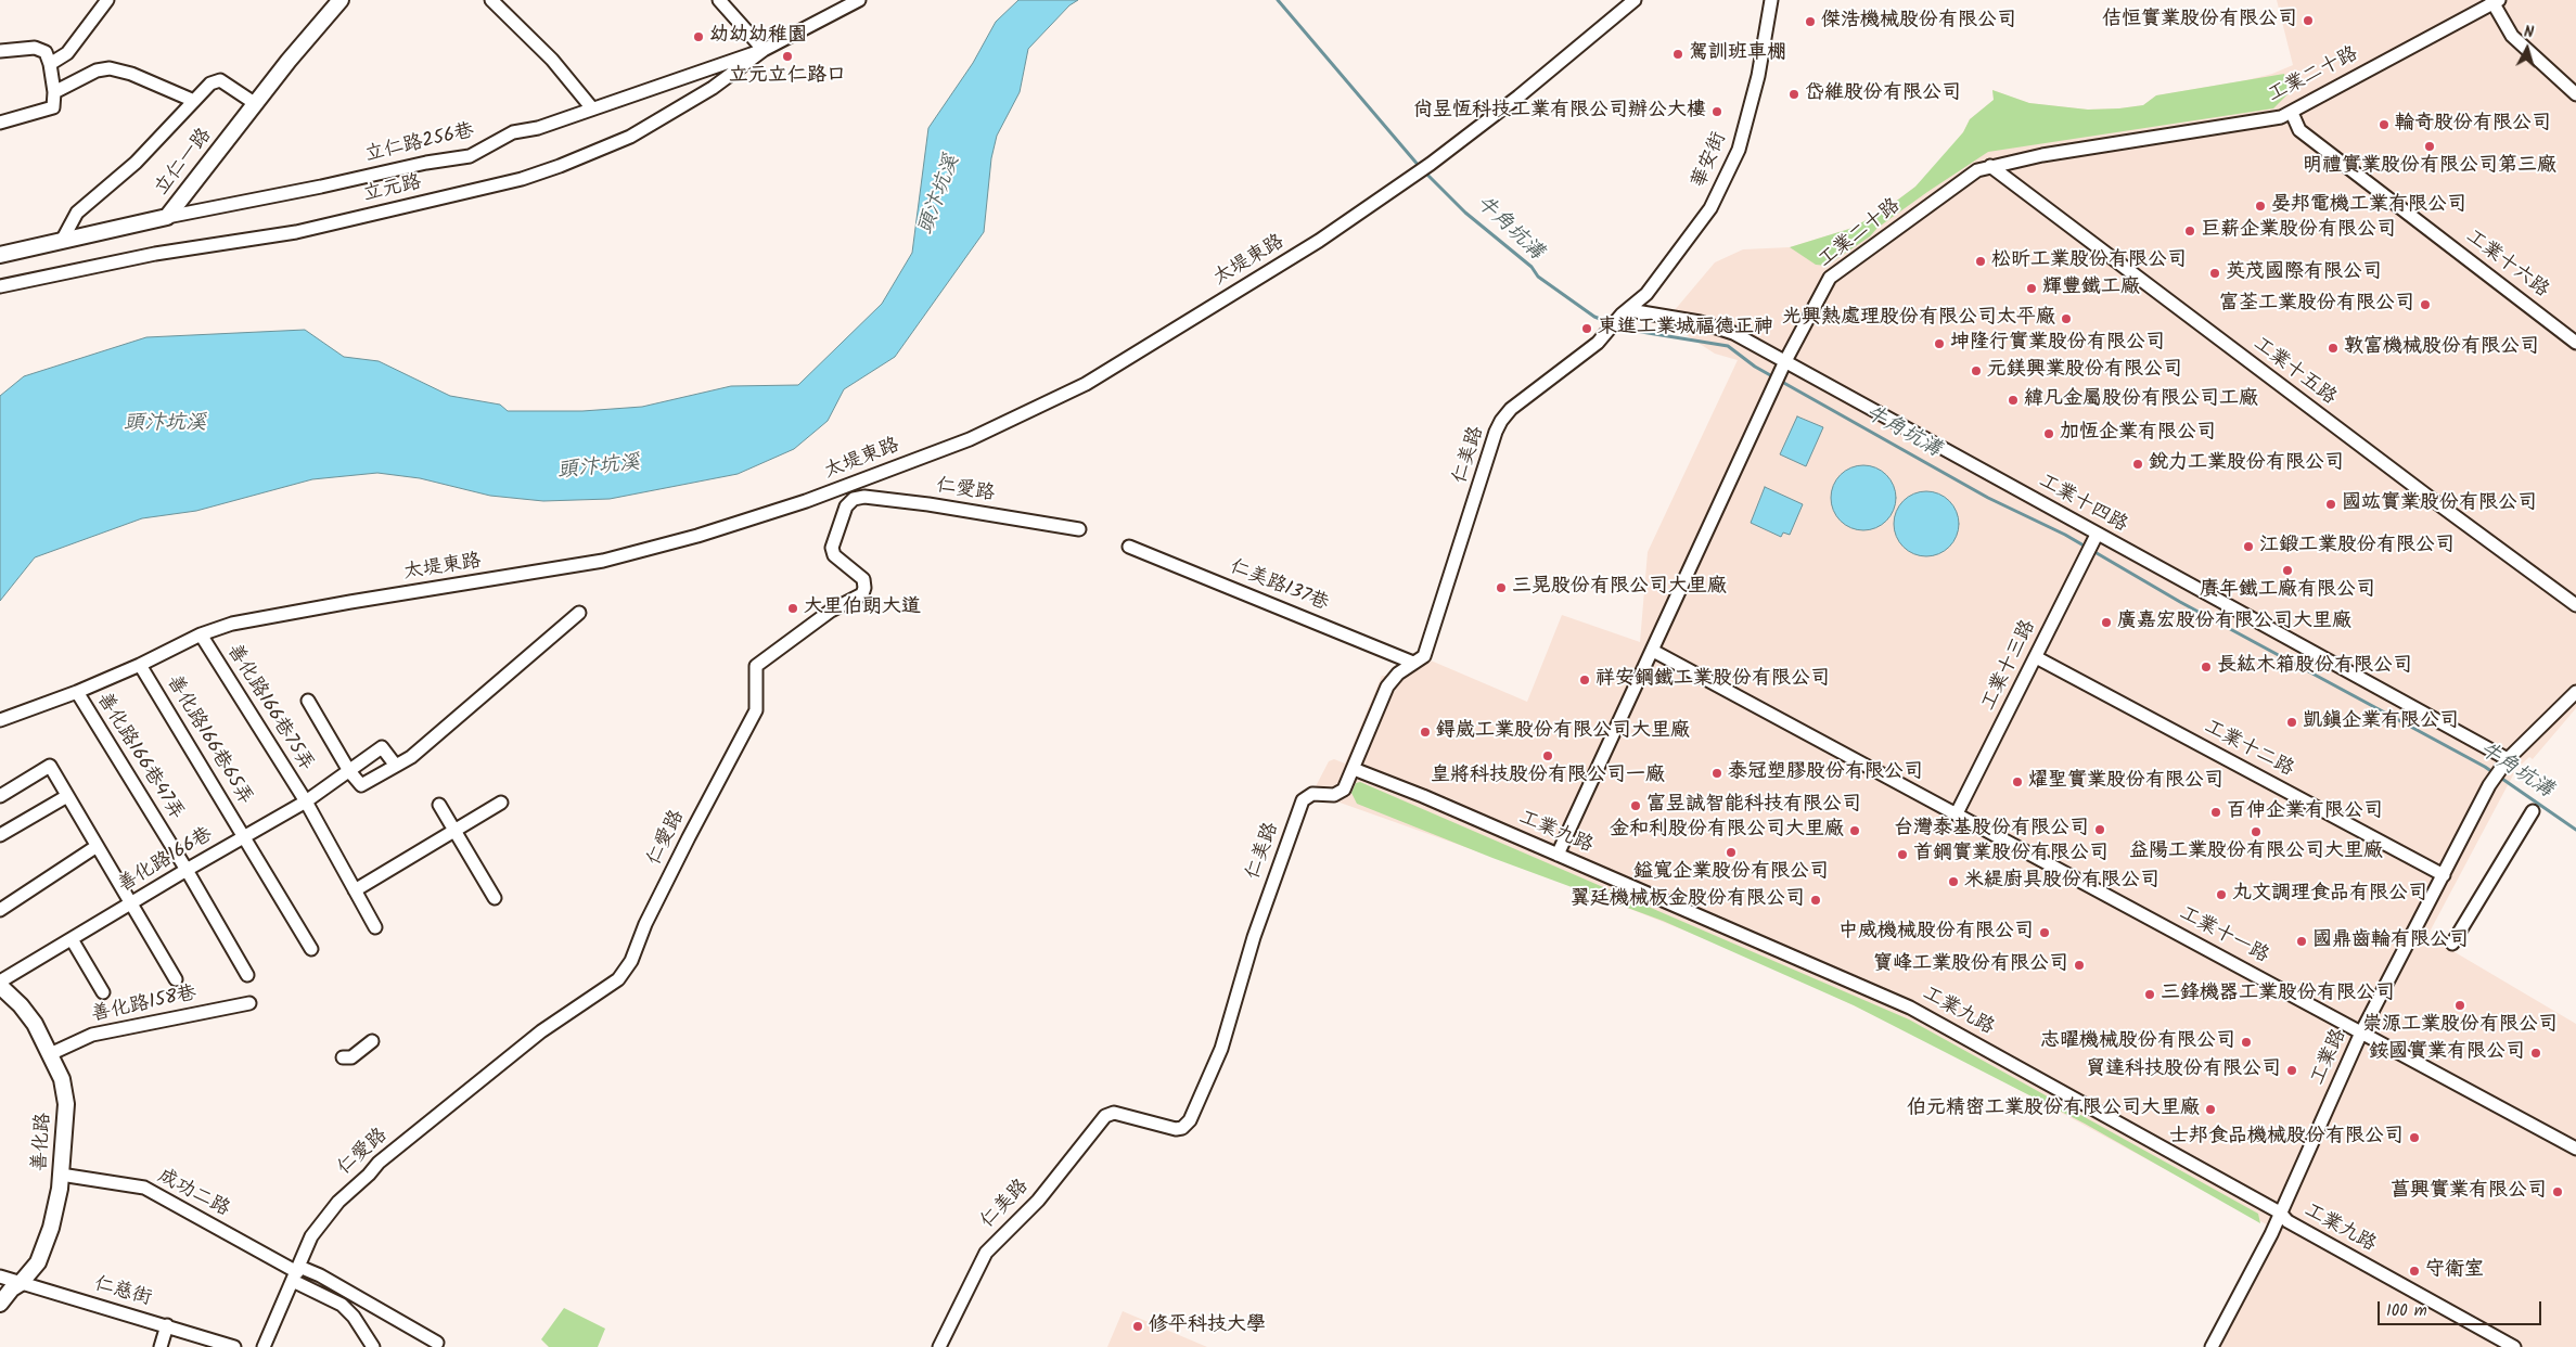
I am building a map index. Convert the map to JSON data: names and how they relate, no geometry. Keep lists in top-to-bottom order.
{
  "streets": {
    "street": [
      "工業二十路",
      "立仁路256巷",
      "華安街",
      "立仁一路",
      "立元路",
      "太堤東路",
      "工業十六路",
      "工業十五路",
      "仁美路",
      "仁愛路",
      "工業十四路",
      "仁美路137巷",
      "工業十三路",
      "善化路166巷75弄",
      "善化路166巷65弄",
      "工業十二路",
      "善化路166巷47弄",
      "工業九路",
      "善化路166巷",
      "工業十一路",
      "善化路158巷",
      "工業路",
      "善化路",
      "成功二路",
      "仁慈街"
    ]
  },
  "crossings": [
    ["工業二十路", "工業十六路"],
    ["工業二十路", "工業十五路"],
    ["工業二十路", "工業十四路"],
    ["工業二十路", "工業九路"],
    ["工業二十路", "工業十一路"],
    ["立仁路256巷", "立仁一路"],
    ["立仁路256巷", "立元路"],
    ["華安街", "仁美路"],
    ["華安街", "工業十四路"],
    ["太堤東路", "善化路166巷75弄"],
    ["太堤東路", "善化路166巷65弄"],
    ["太堤東路", "善化路166巷47弄"],
    ["仁美路", "仁美路137巷"],
    ["仁美路", "工業九路"],
    ["仁愛路", "成功二路"],
    ["工業十四路", "工業十三路"],
    ["工業十四路", "工業路"],
    ["工業十三路", "工業十二路"],
    ["工業十三路", "工業十一路"],
    ["善化路166巷75弄", "善化路166巷"],
    ["善化路166巷65弄", "善化路166巷"],
    ["工業十二路", "工業路"],
    ["善化路166巷47弄", "善化路166巷"],
    ["工業九路", "工業路"],
    ["工業十一路", "工業路"],
    ["善化路158巷", "善化路"],
    ["善化路", "成功二路"],
    ["善化路", "仁慈街"]
  ],
  "water": ["頭汴坑溪", "牛角坑溝"],
  "places": [
    "佶恒實業股份有限公司",
    "傑浩機械股份有限公司",
    "幼幼幼稚園",
    "駕訓班車棚",
    "立元立仁路口",
    "岱維股份有限公司",
    "尚昱恆科技工業有限公司辦公大樓",
    "輪奇股份有限公司",
    "明禮實業股份有限公司第三廠",
    "晏邦電機工業有限公司",
    "巨薪企業股份有限公司",
    "松昕工業股份有限公司",
    "英茂國際有限公司",
    "輝豐鐵工廠",
    "富荃工業股份有限公司",
    "光興熱處理股份有限公司太平廠",
    "東進工業城福德正神",
    "坤隆行實業股份有限公司",
    "敦富機械股份有限公司",
    "元鎂興業股份有限公司",
    "緯凡金屬股份有限公司工廠",
    "加恆企業有限公司",
    "銳力工業股份有限公司",
    "國竑實業股份有限公司",
    "江鍛工業股份有限公司",
    "賡年鐵工廠有限公司",
    "三晃股份有限公司大里廠",
    "大里伯朗大道",
    "廣嘉宏股份有限公司大里廠",
    "長紘木箱股份有限公司",
    "祥安鋼鐵工業股份有限公司",
    "凱鎮企業有限公司",
    "鍀崴工業股份有限公司大里廠",
    "皇將科技股份有限公司一廠",
    "泰冠塑膠股份有限公司",
    "燿聖實業股份有限公司",
    "富昱誠智能科技有限公司",
    "百伸企業有限公司",
    "台灣泰基股份有限公司",
    "金和利股份有限公司大里廠",
    "益陽工業股份有限公司大里廠",
    "鎰寬企業股份有限公司",
    "首鋼實業股份有限公司",
    "米緹廚具股份有限公司",
    "丸文調理食品有限公司",
    "翼廷機械板金股份有限公司",
    "中威機械股份有限公司",
    "國鼎齒輪有限公司",
    "寶峰工業股份有限公司",
    "三鋒機器工業股份有限公司",
    "崇源工業股份有限公司",
    "志曜機械股份有限公司",
    "銨國實業有限公司",
    "貿達科技股份有限公司",
    "伯元精密工業股份有限公司大里廠",
    "士邦食品機械股份有限公司",
    "菖興實業有限公司",
    "守衛室",
    "修平科技大學"
  ],
  "scale_bar": "100 m",
  "north": "top"
}
